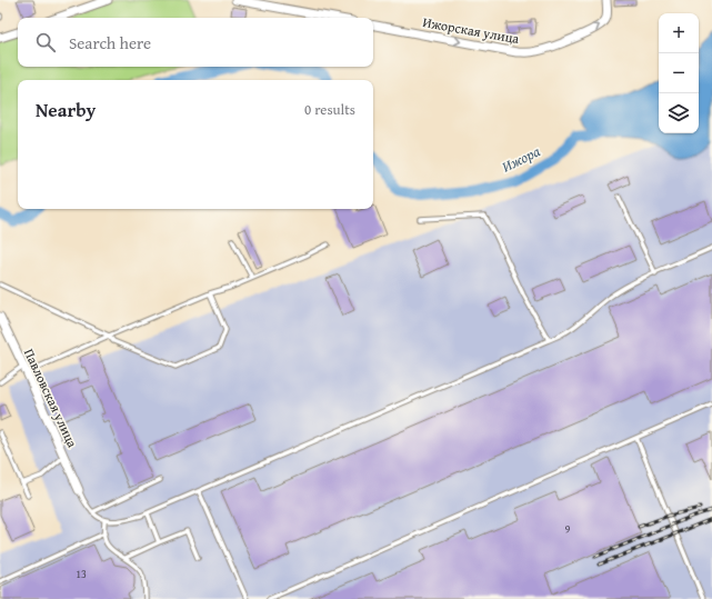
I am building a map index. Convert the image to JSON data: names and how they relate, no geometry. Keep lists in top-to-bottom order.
{
  "streets": {
    "street": ["Ижорская улица", "Павловская улица"]
  },
  "one_way": ["Ижорская улица"],
  "water": ["Ижора"],
  "house_numbers": ["9", "13"],
  "page": {
    "map_buttons": ["+", "−"],
    "search": "Search here",
    "heading": ["Nearby", "0 results"]
  }
}
